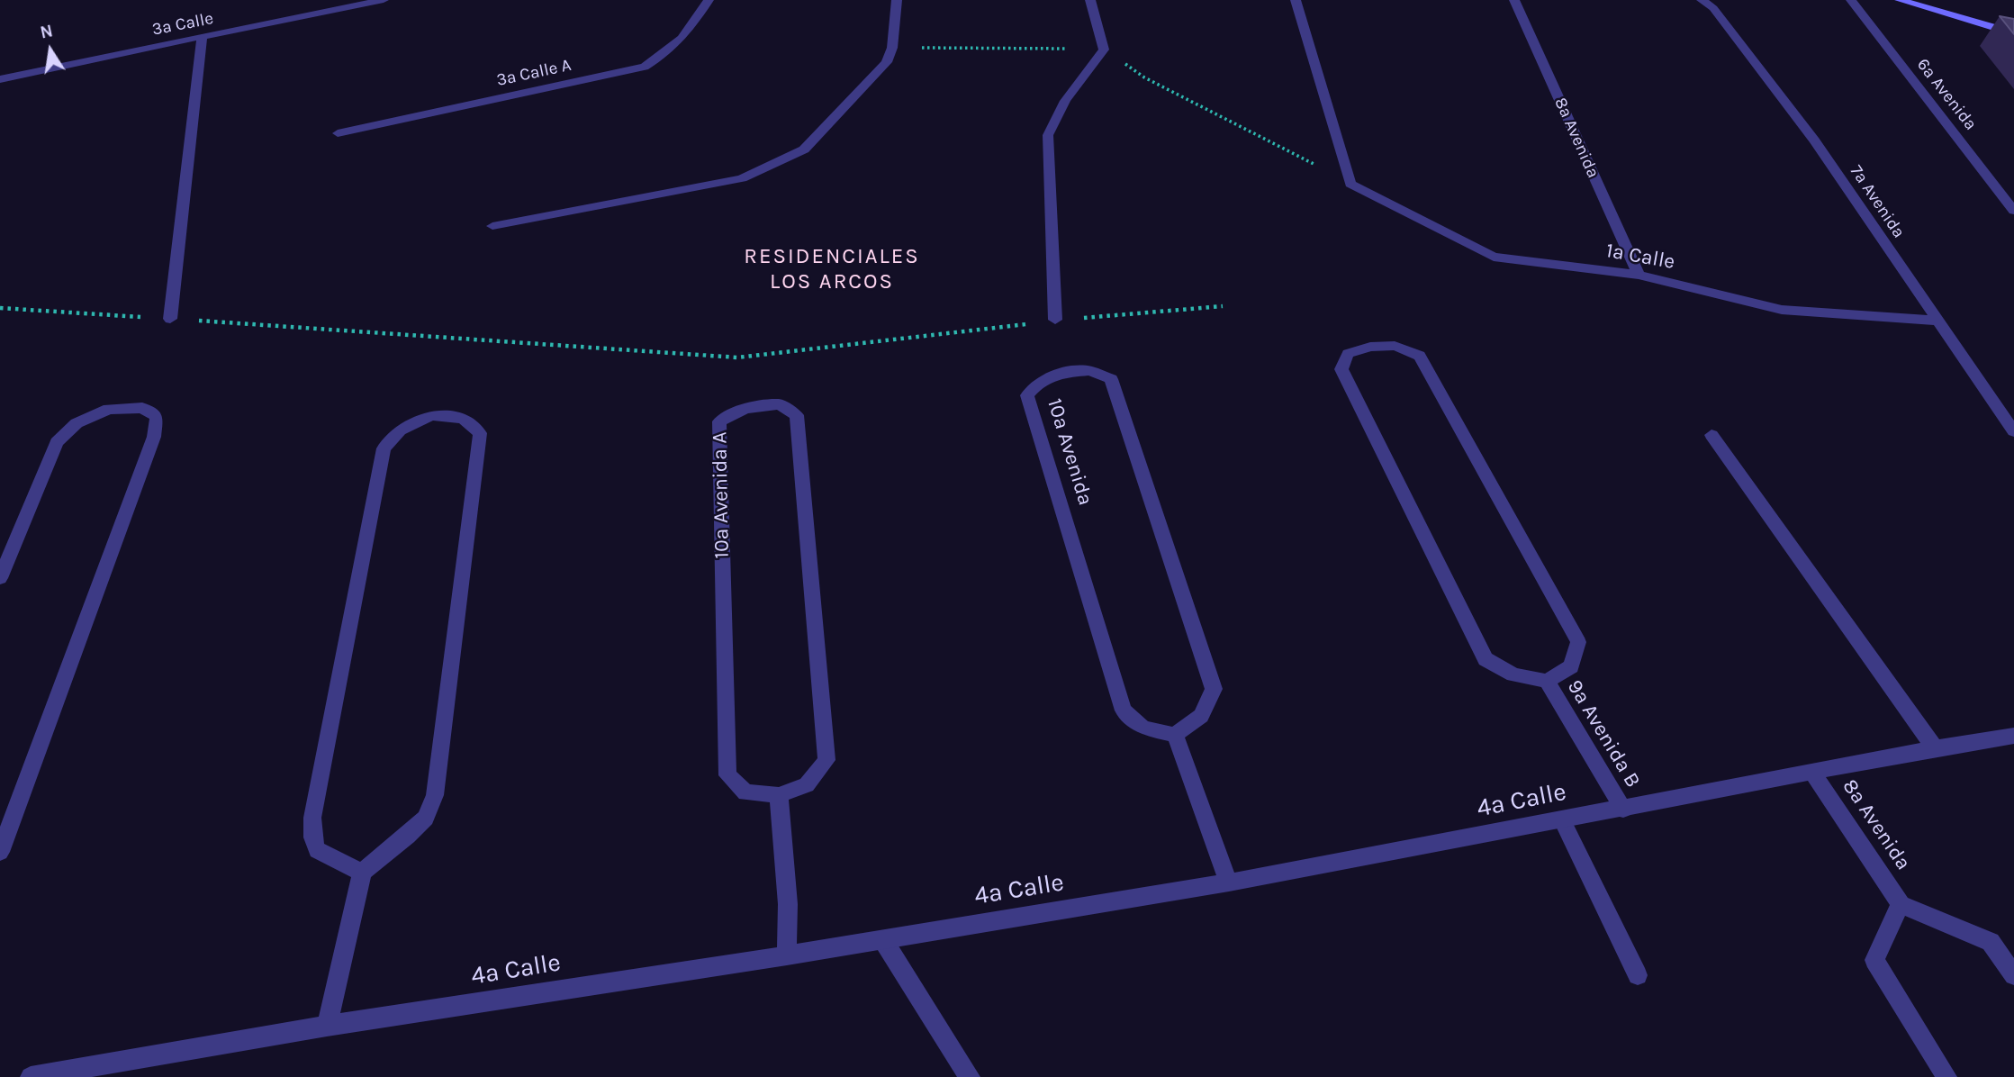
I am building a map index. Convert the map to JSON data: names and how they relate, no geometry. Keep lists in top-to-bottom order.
{
  "streets": {
    "street": [
      "3a Calle",
      "3a Calle A",
      "6a Avenida",
      "8a Avenida",
      "7a Avenida",
      "1a Calle",
      "10a Avenida",
      "10a Avenida A",
      "9a Avenida B",
      "4a Calle"
    ]
  },
  "crossings": [
    ["8a Avenida", "1a Calle"],
    ["8a Avenida", "4a Calle"],
    ["7a Avenida", "1a Calle"],
    ["9a Avenida B", "4a Calle"]
  ],
  "districts": ["RESIDENCIALES LOS ARCOS"],
  "north": "top"
}
